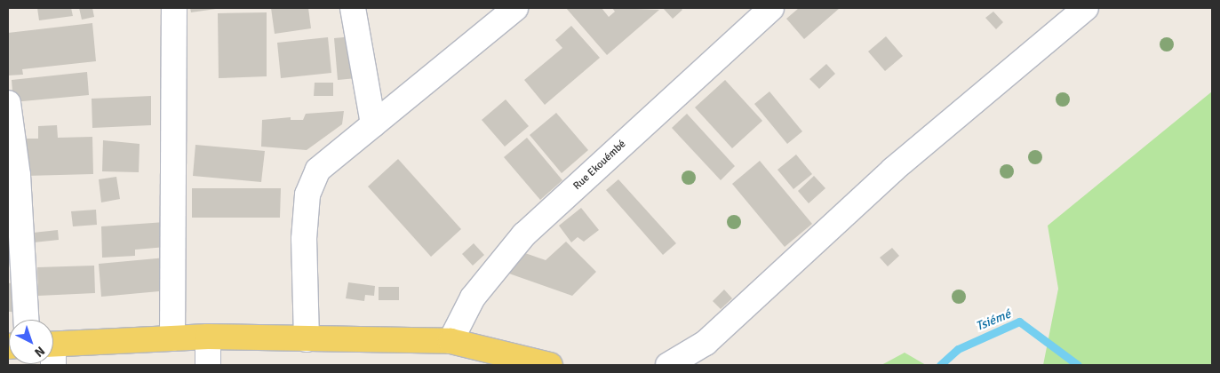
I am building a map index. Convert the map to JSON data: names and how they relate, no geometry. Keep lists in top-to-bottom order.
{
  "streets": {
    "street": ["Rue Ekouémbé"]
  },
  "water": ["Tsiémé"],
  "north": "bottom right"
}
